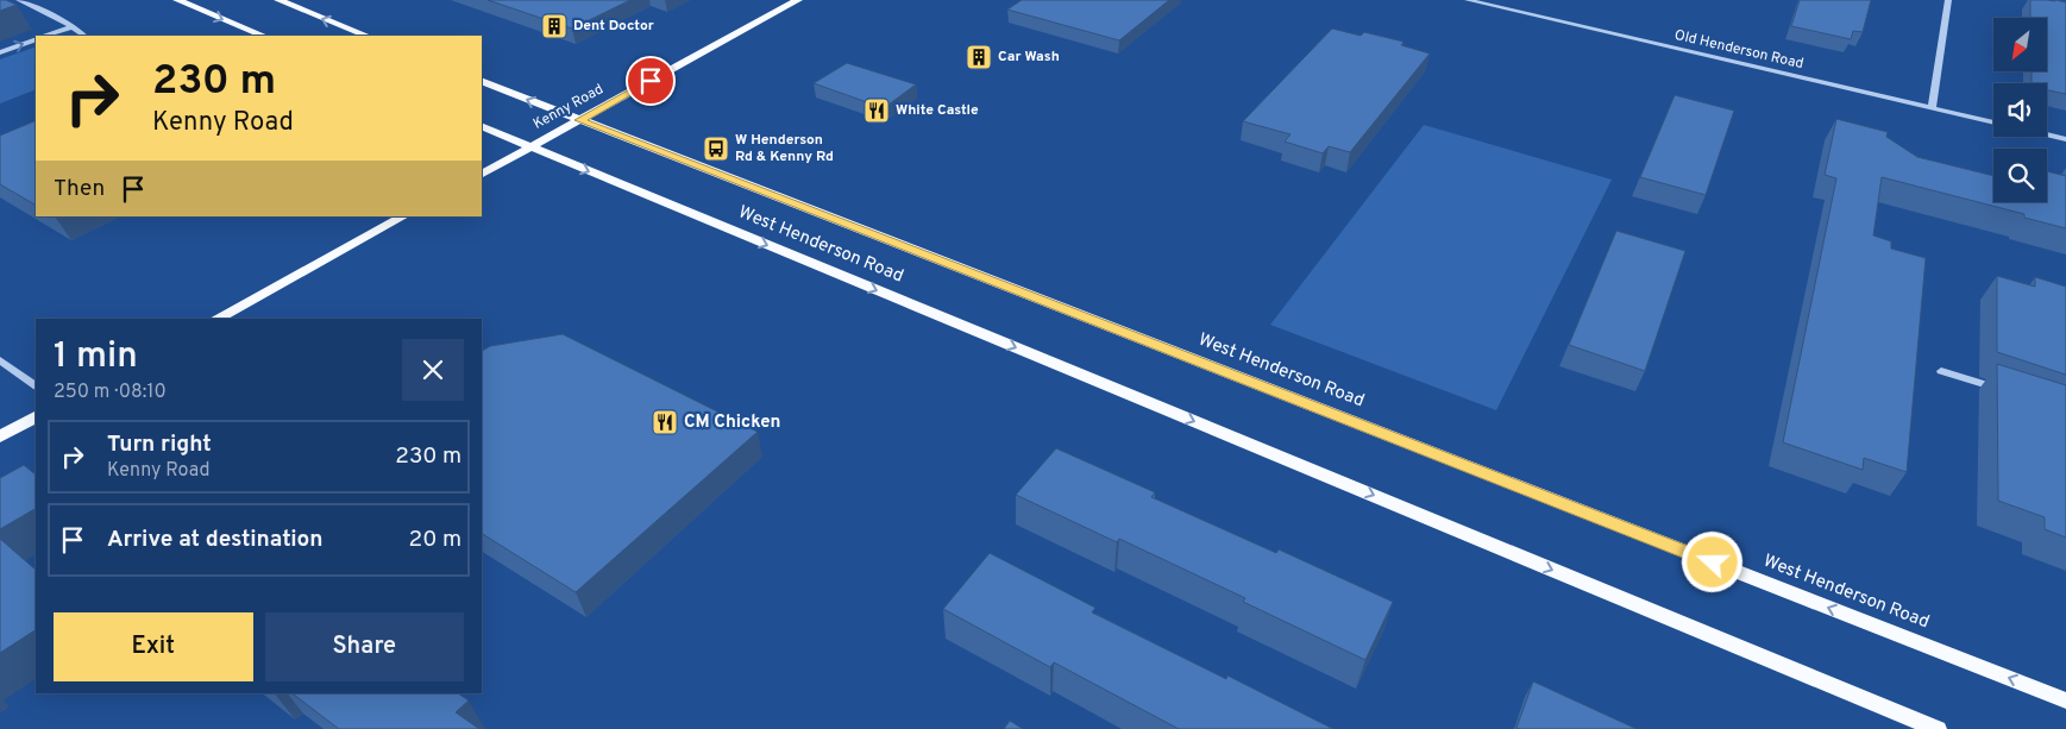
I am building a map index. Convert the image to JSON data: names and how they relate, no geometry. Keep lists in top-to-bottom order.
{
  "streets": {
    "main road": ["Kenny Road", "West Henderson Road"],
    "street": ["Old Henderson Road"]
  },
  "crossings": [
    ["Kenny Road", "West Henderson Road"]
  ],
  "places": {
    "building": ["Dent Doctor", "Car Wash"],
    "restaurant": ["White Castle", "CM Chicken"],
    "bus stop": ["W Henderson Rd & Kenny Rd"]
  },
  "north": "bottom left",
  "page": {
    "turn": ["230 m", "Kenny Road"],
    "then": "Then",
    "heading": ["1 min", "250 m · 08:10"],
    "list": [
      {
        "name": "Turn right",
        "note": "Kenny Road",
        "value": "230 m"
      },
      {
        "name": "Arrive at destination",
        "value": "20 m"
      }
    ],
    "buttons": ["Exit", "Share"]
  }
}
